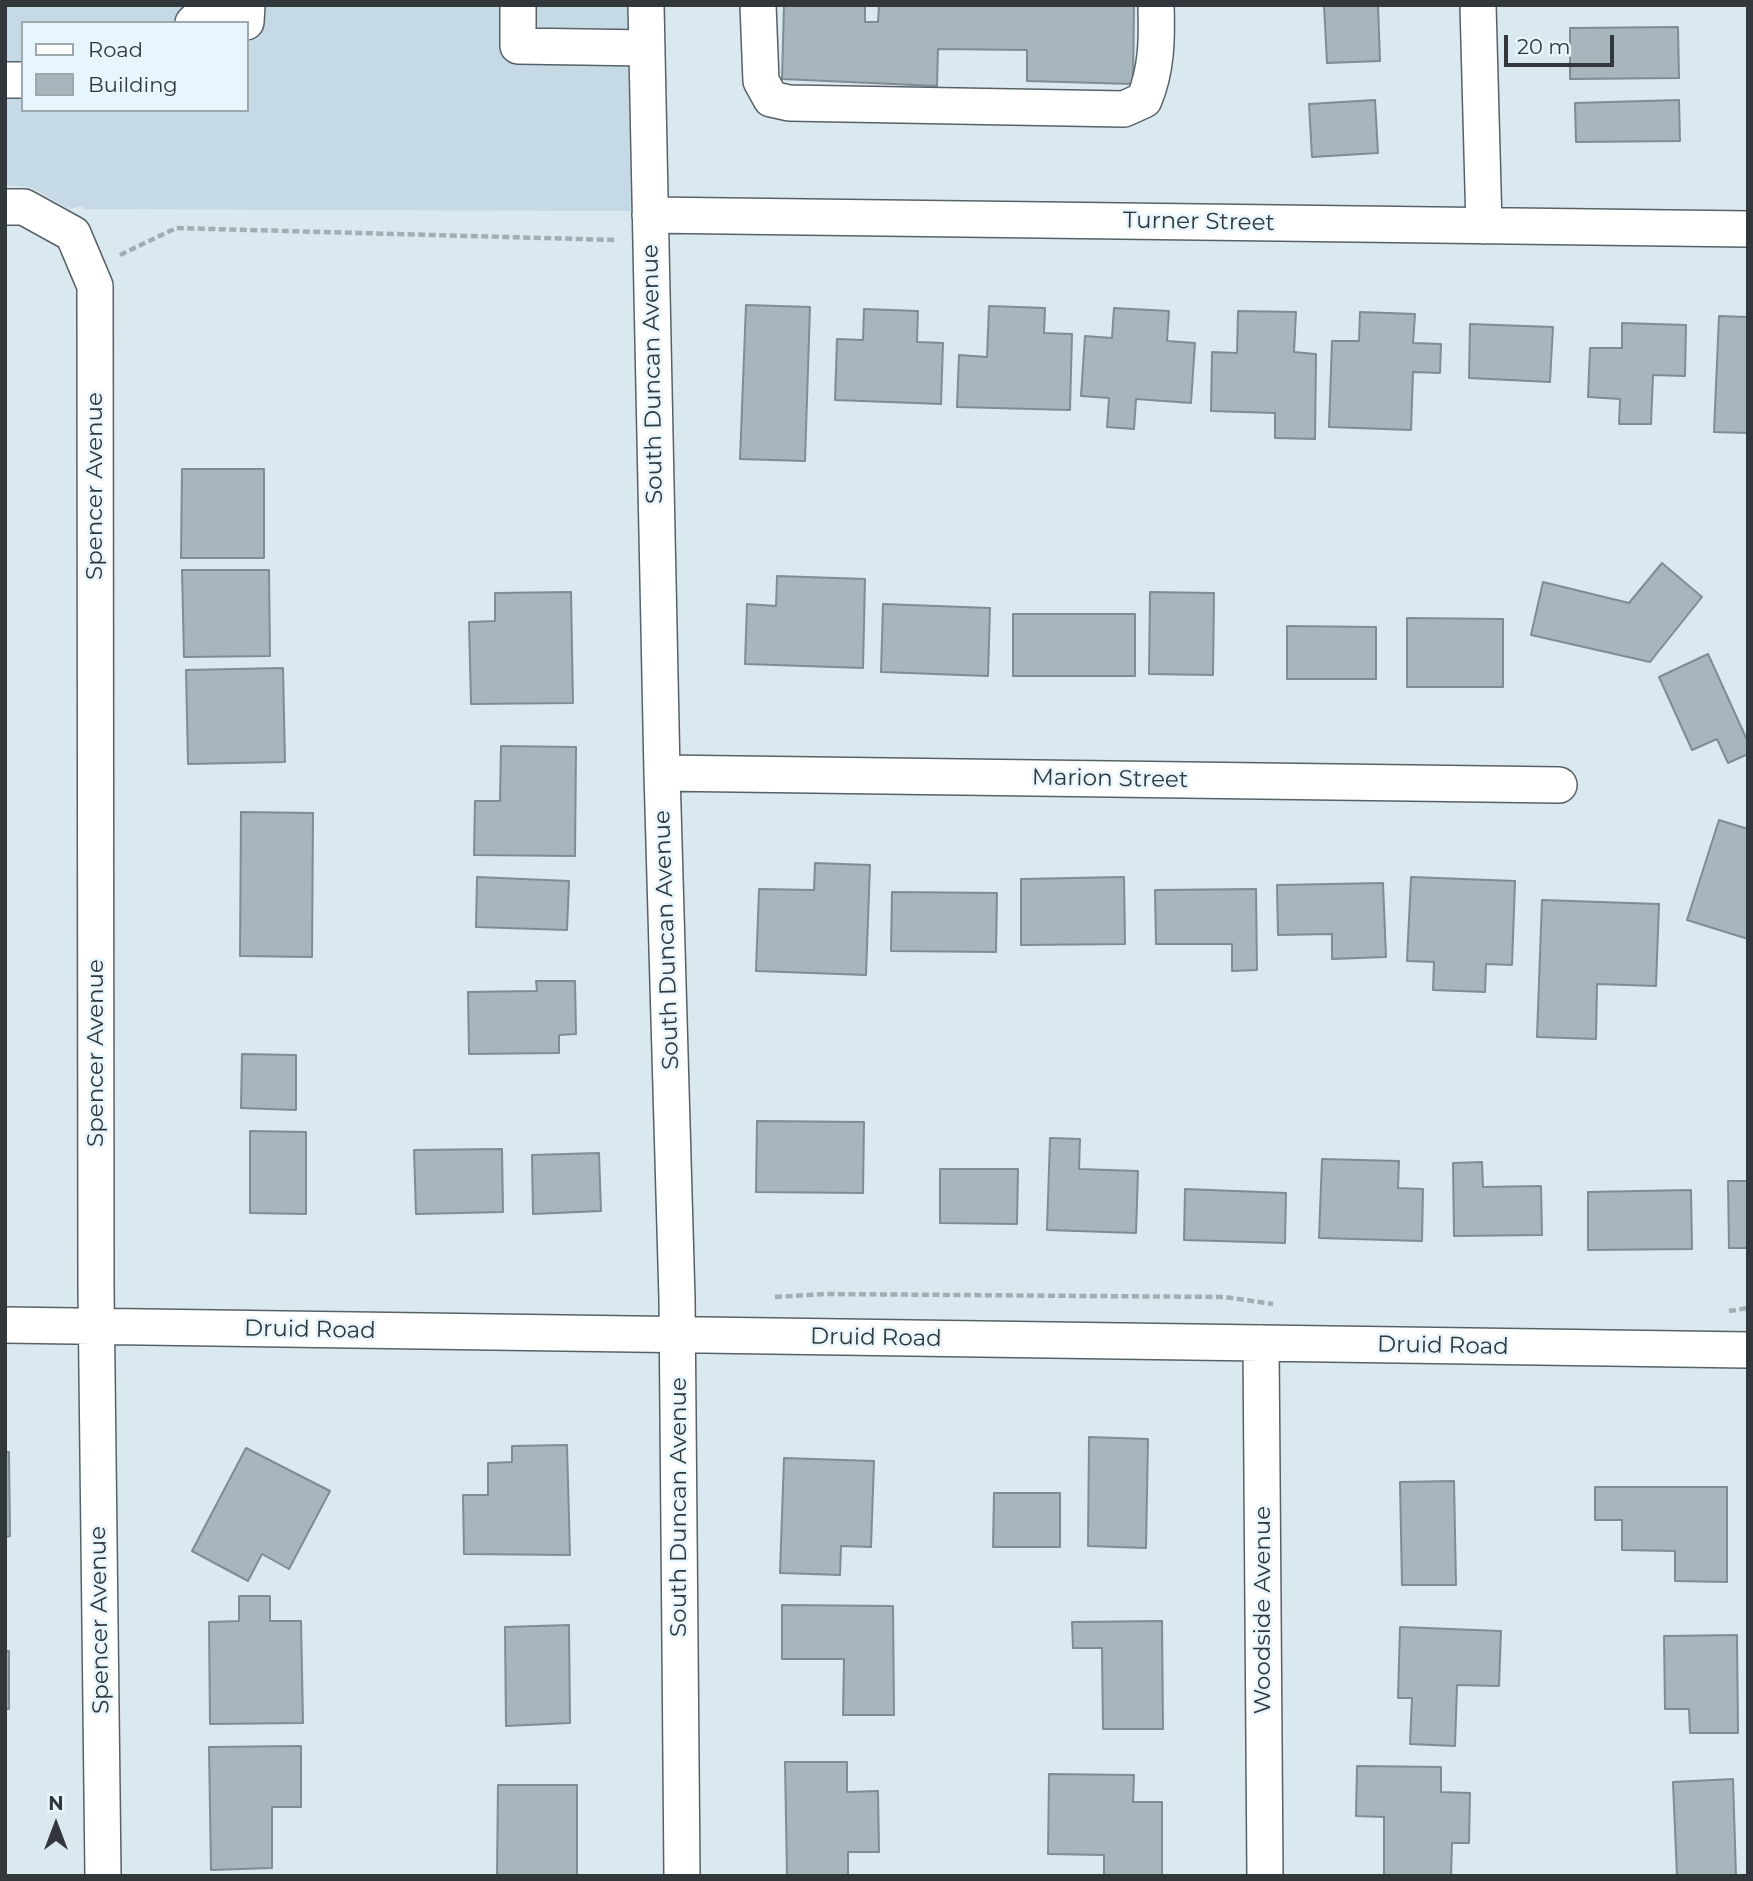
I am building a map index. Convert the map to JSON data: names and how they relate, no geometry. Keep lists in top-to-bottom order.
{
  "streets": {
    "street": [
      "Turner Street",
      "South Duncan Avenue",
      "Spencer Avenue",
      "Marion Street",
      "Druid Road",
      "Woodside Avenue"
    ]
  },
  "crossings": [
    ["Turner Street", "South Duncan Avenue"],
    ["South Duncan Avenue", "Marion Street"],
    ["South Duncan Avenue", "Druid Road"],
    ["Spencer Avenue", "Druid Road"],
    ["Druid Road", "Woodside Avenue"]
  ],
  "legend": ["Road", "Building"],
  "scale_bar": "20 m",
  "north": "top"
}
